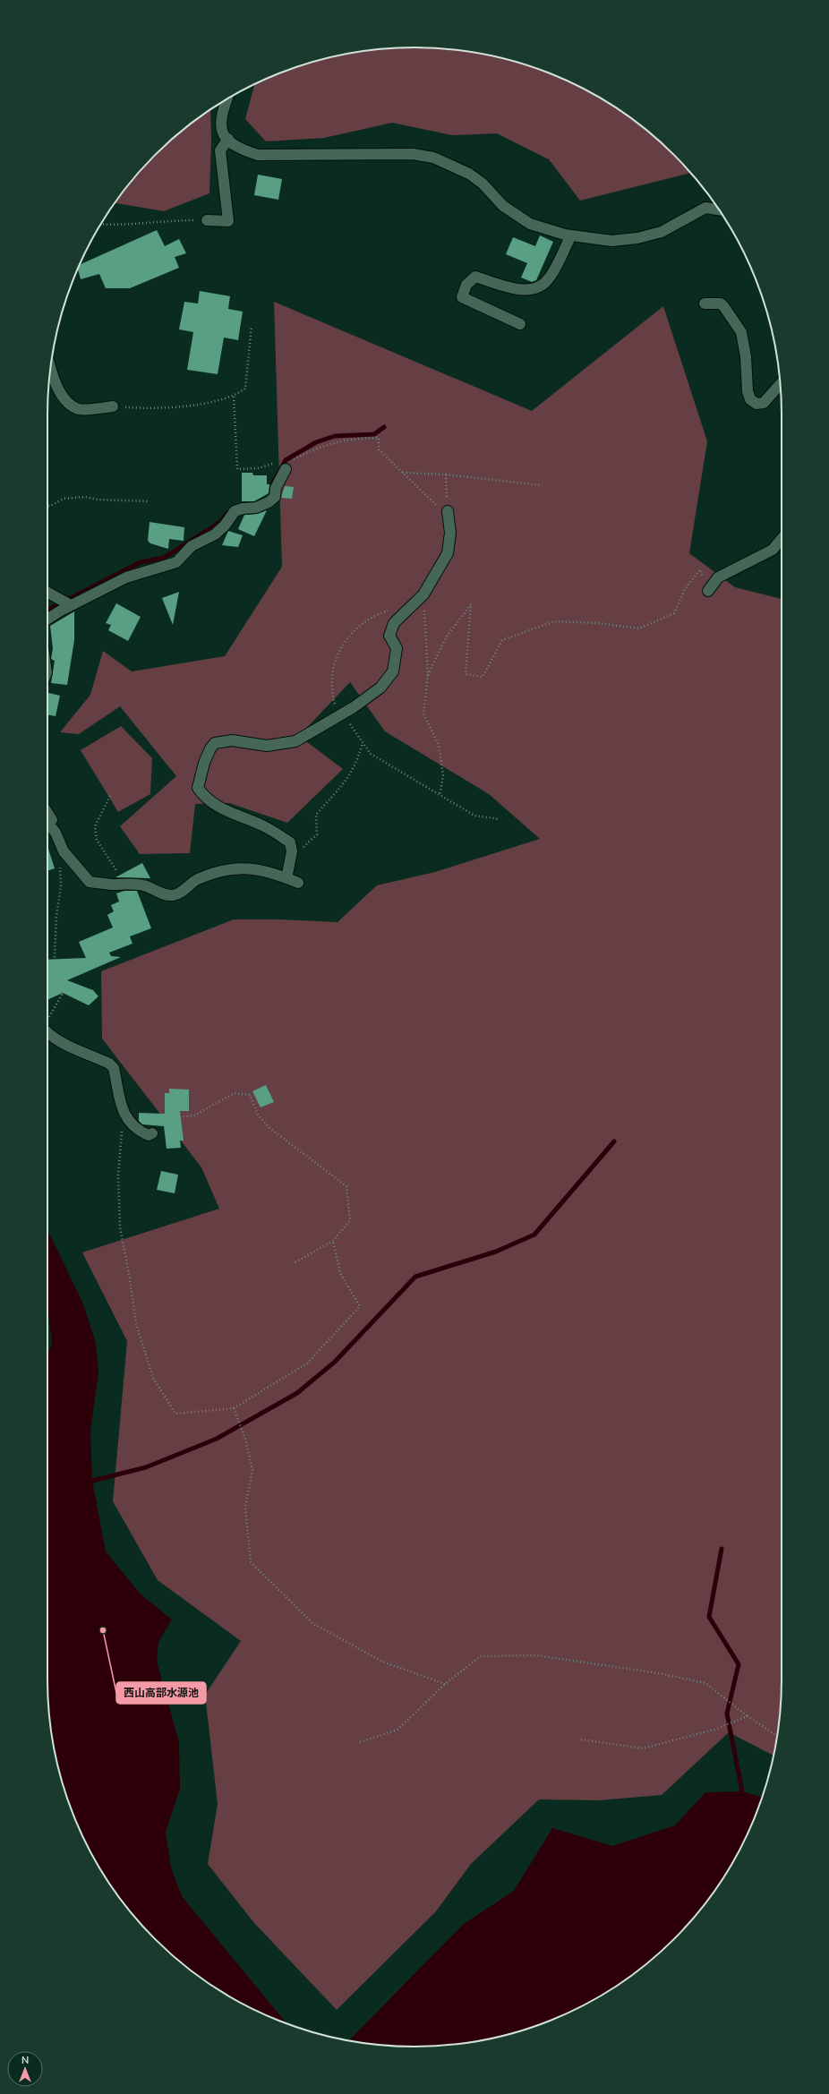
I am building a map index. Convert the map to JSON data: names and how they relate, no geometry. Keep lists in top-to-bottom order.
{
  "places": ["西山高部水源池"],
  "north": "top"
}
